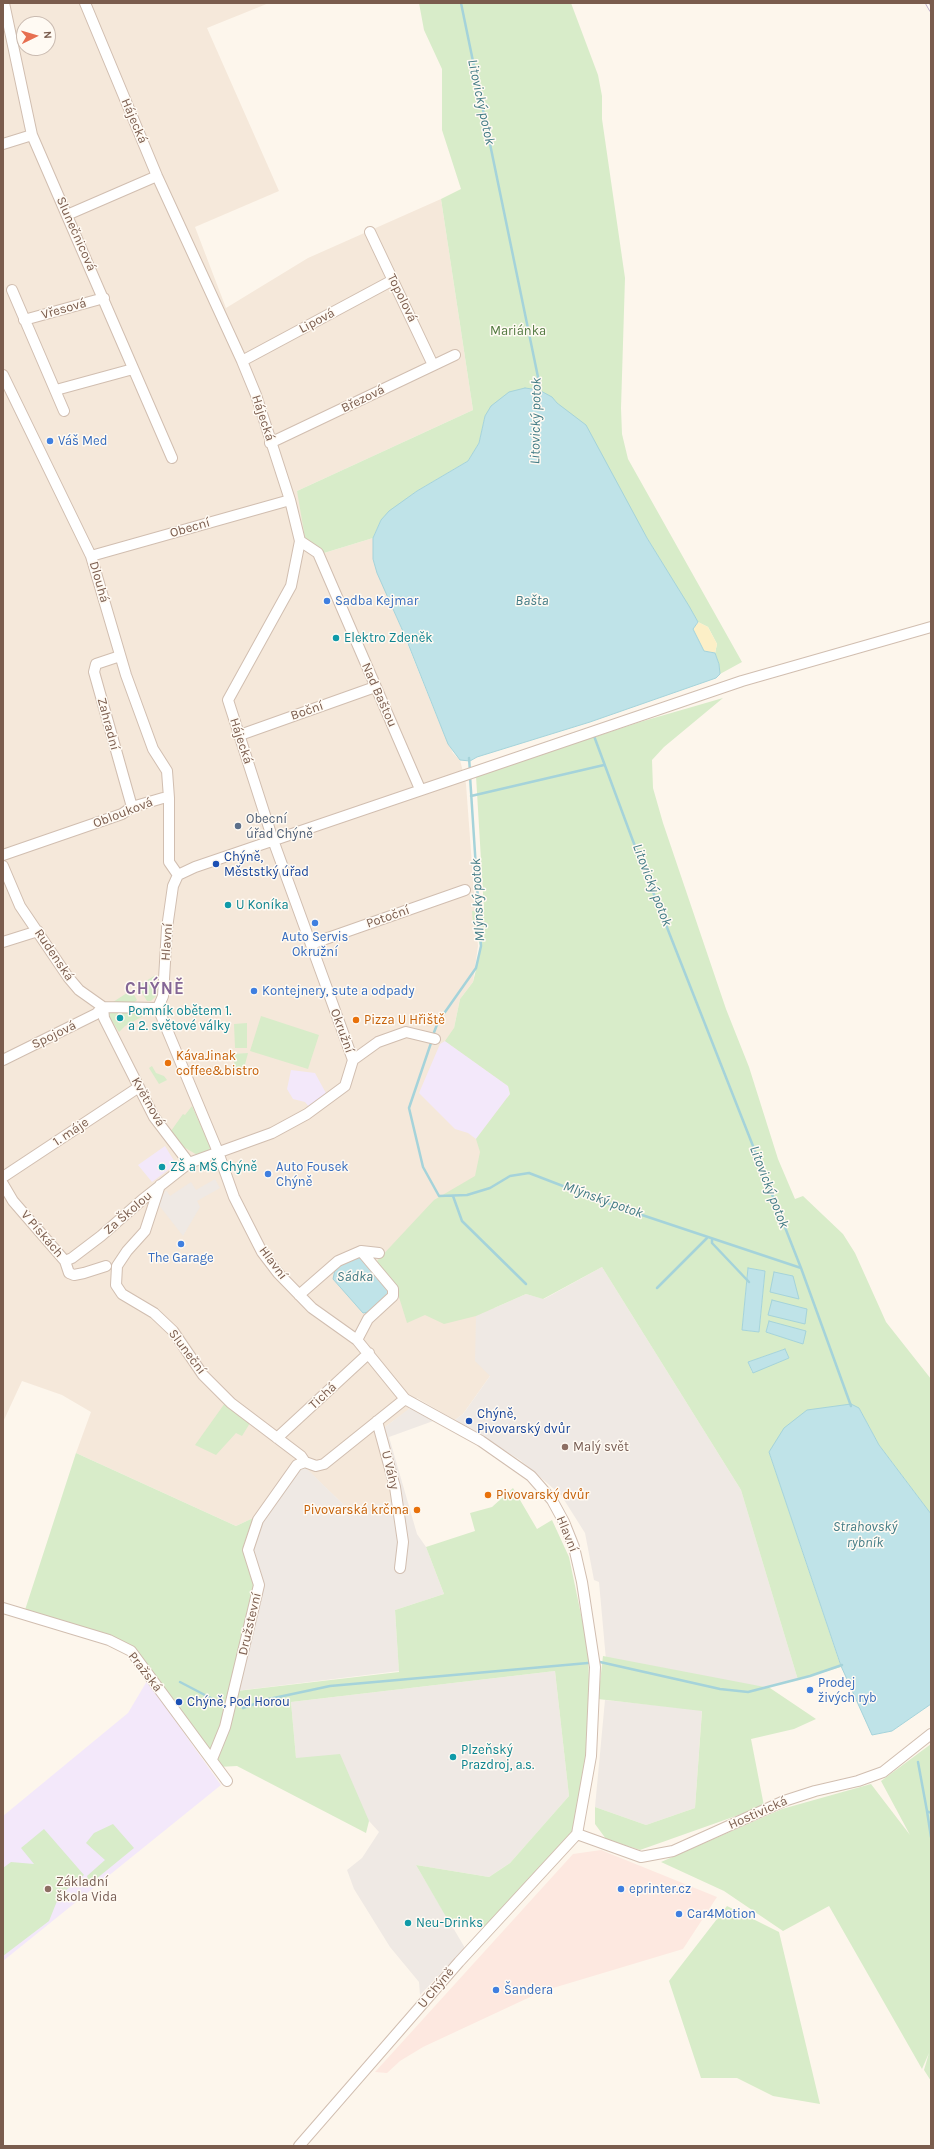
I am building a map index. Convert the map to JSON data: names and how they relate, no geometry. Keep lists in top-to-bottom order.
{
  "streets": {
    "street": [
      "Hájecká",
      "Slunečnicová",
      "Topolová",
      "Vřesová",
      "Lipová",
      "Březová",
      "Obecní",
      "Dlouhá",
      "Nad Baštou",
      "Boční",
      "Zahradní",
      "Oblouková",
      "Potoční",
      "Hlavní",
      "Rudenská",
      "Okružní",
      "Spojová",
      "Květnová",
      "1. máje",
      "Za Školou",
      "V Pískách",
      "Sluneční",
      "Tichá",
      "U Váhy",
      "Družstevní",
      "Pražská",
      "Hostivická",
      "U Chýně"
    ]
  },
  "crossings": [
    ["Hájecká", "Lipová"],
    ["Hájecká", "Březová"],
    ["Hájecká", "Obecní"],
    ["Hájecká", "Nad Baštou"],
    ["Hájecká", "Boční"],
    ["Hájecká", "Okružní"],
    ["Slunečnicová", "Vřesová"],
    ["Topolová", "Lipová"],
    ["Topolová", "Březová"],
    ["Obecní", "Dlouhá"],
    ["Dlouhá", "Zahradní"],
    ["Dlouhá", "Oblouková"],
    ["Nad Baštou", "Boční"],
    ["Zahradní", "Oblouková"],
    ["Oblouková", "Hlavní"],
    ["Potoční", "Okružní"],
    ["Hlavní", "Okružní"],
    ["Hlavní", "Tichá"],
    ["Hlavní", "Hostivická"],
    ["Hlavní", "U Chýně"],
    ["Rudenská", "Spojová"],
    ["Rudenská", "Květnová"],
    ["Spojová", "Květnová"],
    ["Květnová", "1. máje"],
    ["Květnová", "Za Školou"],
    ["Za Školou", "V Pískách"],
    ["Za Školou", "Sluneční"],
    ["Sluneční", "Tichá"],
    ["Sluneční", "Družstevní"],
    ["Družstevní", "Pražská"],
    ["Hostivická", "U Chýně"]
  ],
  "districts": ["CHÝNĚ"],
  "water": [
    "Litovický potok",
    "Bašta",
    "Mlýnský potok",
    "Sádka",
    "Strahovský rybník"
  ],
  "parks": ["Mariánka"],
  "places": [
    "Váš Med",
    "Sadba Kejmar",
    "Elektro Zdeněk",
    "Obecní úřad Chýně",
    "Chýně, Měststký úřad",
    "U Koníka",
    "Auto Servis Okružní",
    "Kontejnery, sute a odpady",
    "Pomník obětem 1. a 2. světové války",
    "Pizza U Hřiště",
    "KávaJinak coffee&bistro",
    "ZŠ a MŠ Chýně",
    "Auto Fousek Chýně",
    "The Garage",
    "Chýně, Pivovarský dvůr",
    "Malý svět",
    "Pivovarský dvůr",
    "Pivovarská krčma",
    "Prodej živých ryb",
    "Chýně, Pod Horou",
    "Plzeňský Prazdroj, a.s.",
    "Základní škola Vida",
    "eprinter.cz",
    "Car4Motion",
    "Neu-Drinks",
    "Šandera"
  ],
  "north": "right"
}
